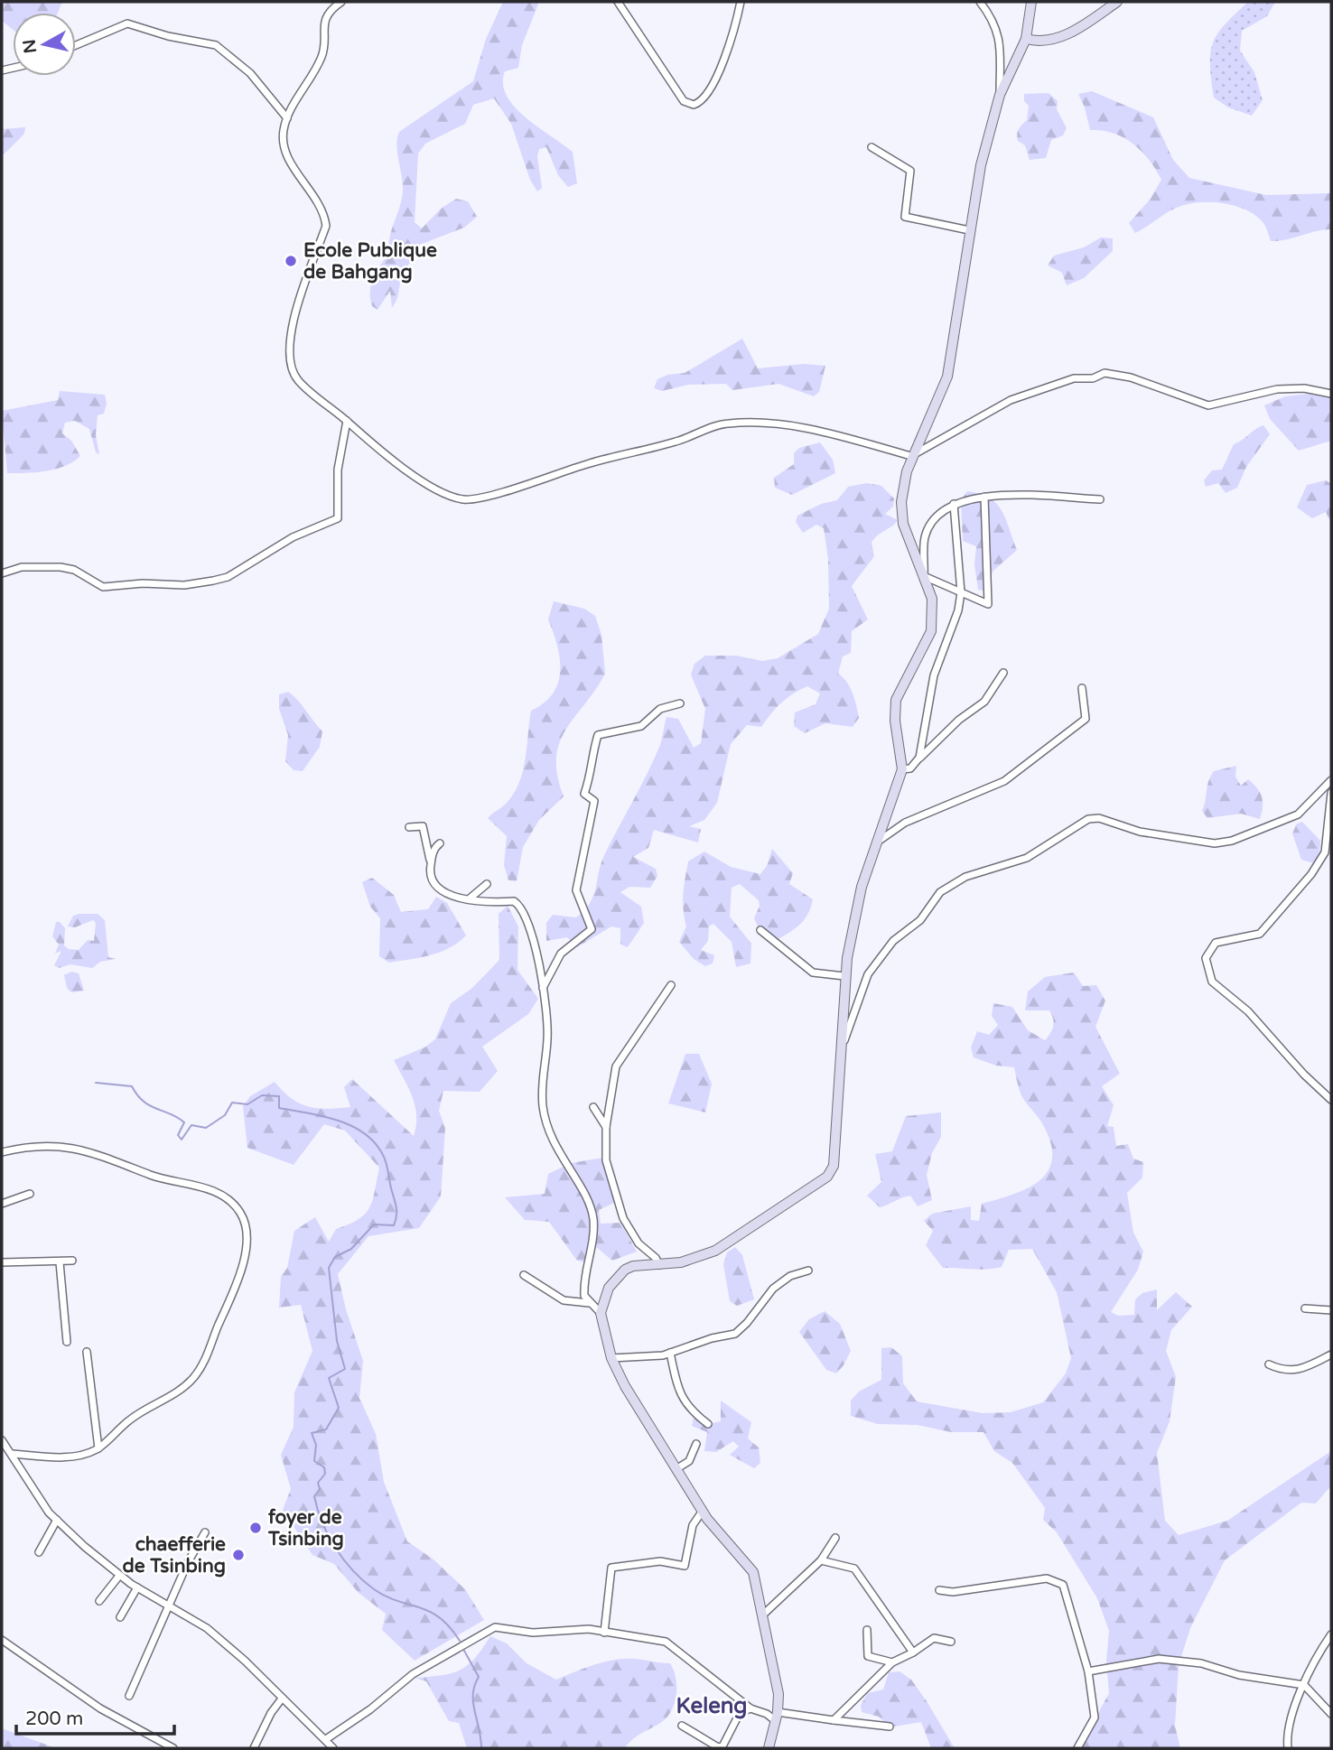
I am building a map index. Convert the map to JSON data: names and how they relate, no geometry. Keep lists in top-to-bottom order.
{
  "districts": ["Keleng"],
  "places": ["Ecole Publique de Bahgang", "foyer de Tsinbing", "chaefferie de Tsinbing"],
  "scale_bar": "200 m",
  "north": "left"
}
